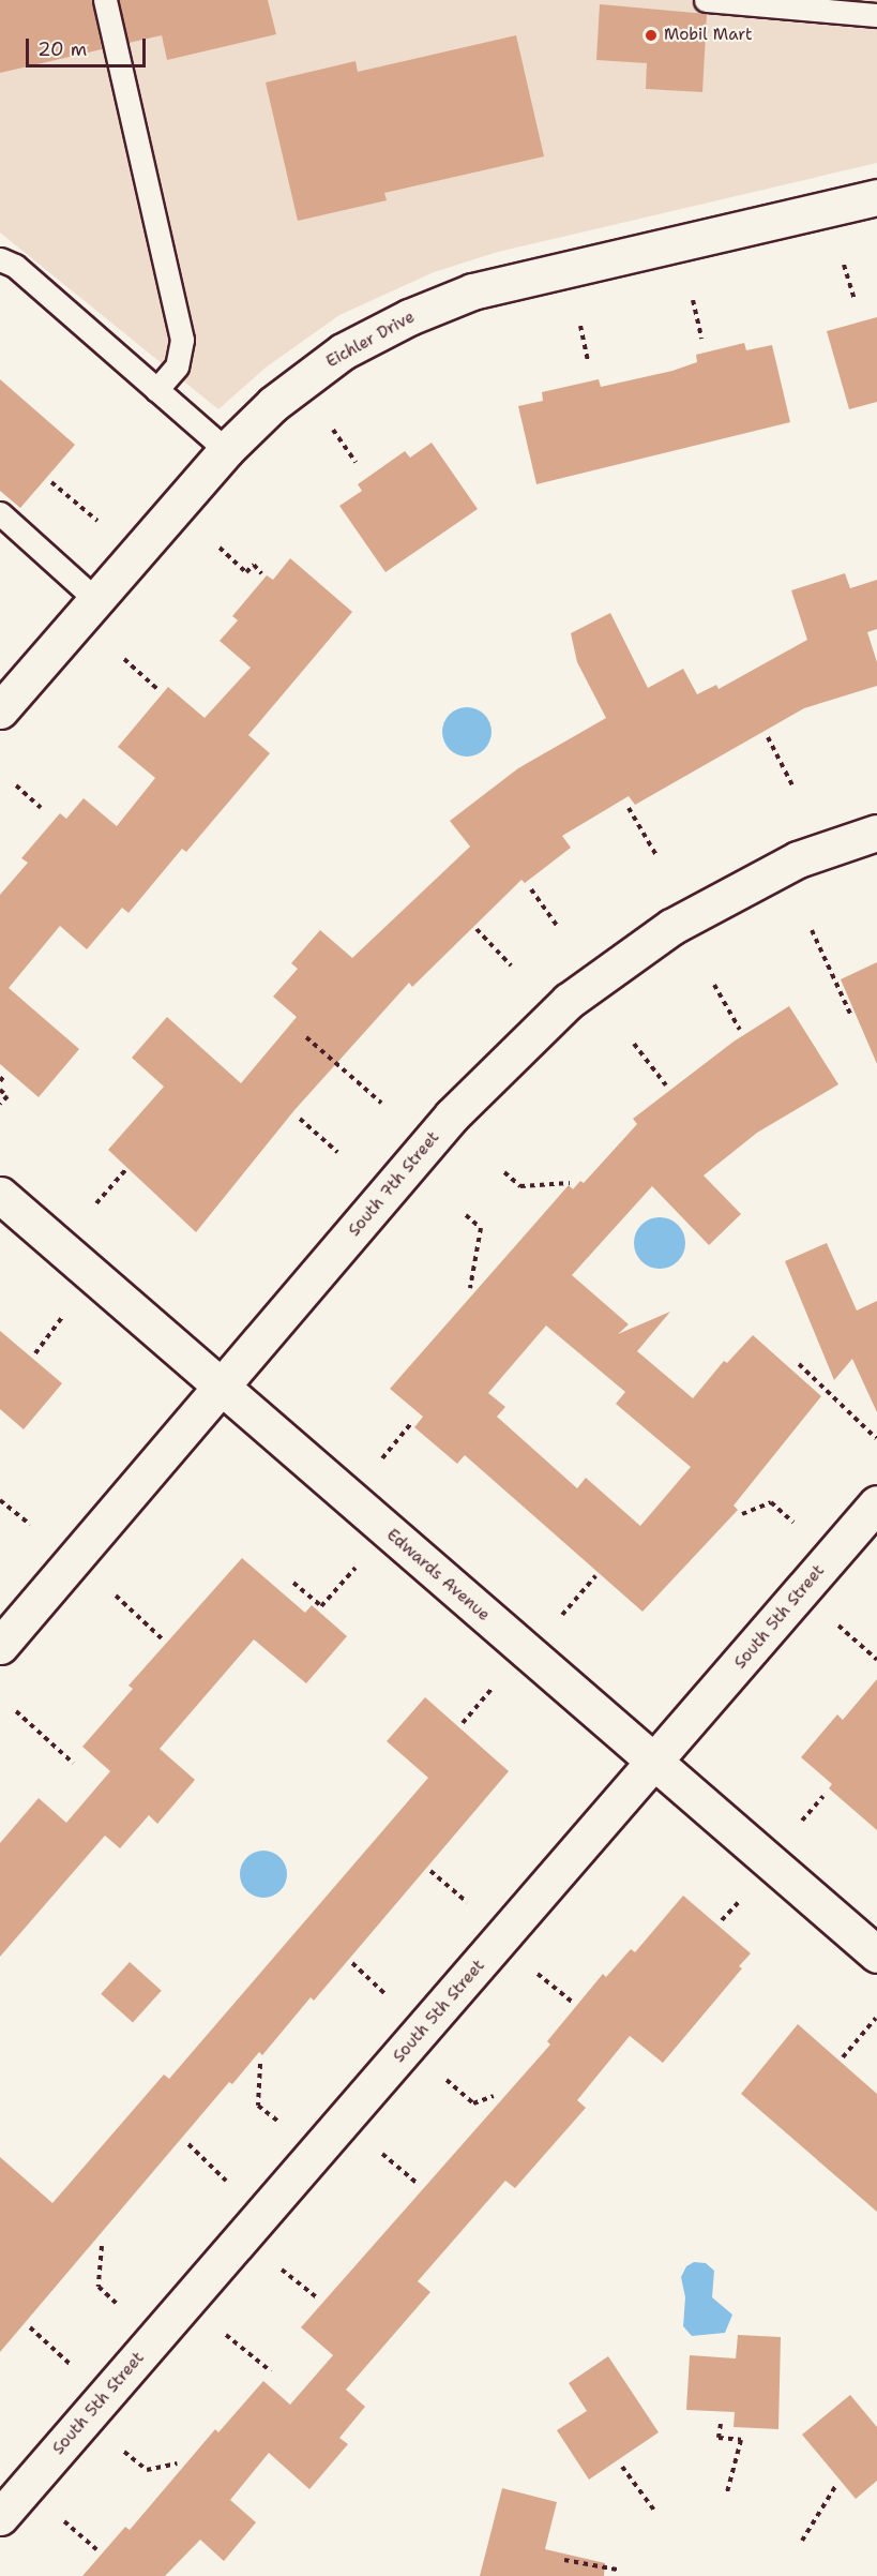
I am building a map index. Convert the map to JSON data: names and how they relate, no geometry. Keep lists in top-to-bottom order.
{
  "streets": {
    "street": [
      "Eichler Drive",
      "South 7th Street",
      "Edwards Avenue",
      "South 5th Street"
    ]
  },
  "crossings": [
    ["South 7th Street", "Edwards Avenue"],
    ["Edwards Avenue", "South 5th Street"]
  ],
  "places": ["Mobil Mart"],
  "scale_bar": "20 m"
}
